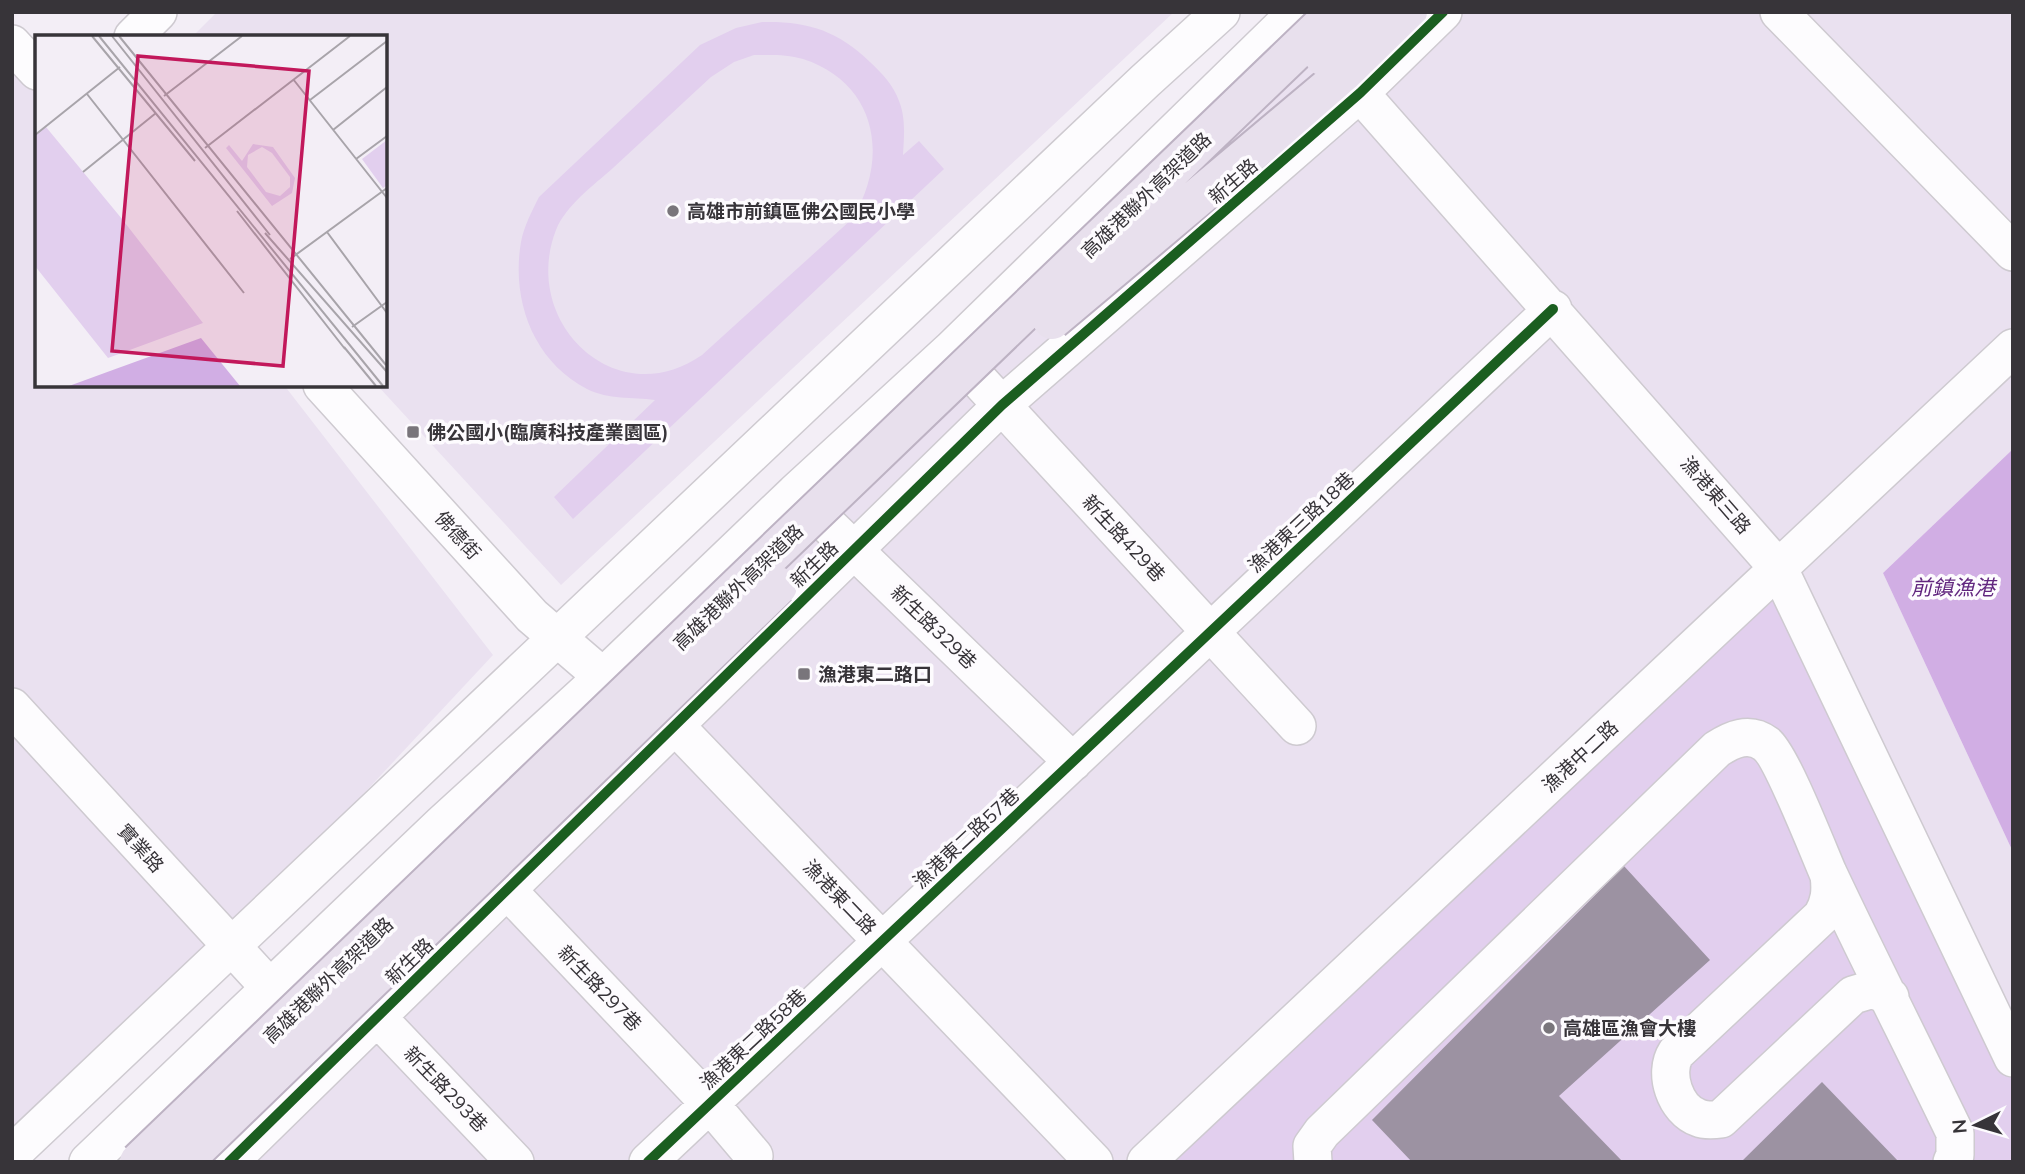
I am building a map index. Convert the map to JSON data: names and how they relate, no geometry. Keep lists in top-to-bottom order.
{
  "streets": {
    "highway": ["高雄港聯外高架道路"],
    "street": [
      "新生路",
      "漁港東三路",
      "漁港東三路18巷",
      "佛德街",
      "新生路429巷",
      "新生路329巷",
      "漁港中二路",
      "漁港東二路57巷",
      "實業路",
      "漁港東二路",
      "新生路297巷",
      "漁港東二路58巷",
      "新生路293巷"
    ]
  },
  "crossings": [
    ["新生路", "漁港東三路"],
    ["新生路", "新生路429巷"],
    ["新生路", "新生路329巷"],
    ["新生路", "漁港東二路"],
    ["新生路", "新生路297巷"],
    ["新生路", "新生路293巷"],
    ["漁港東三路", "漁港東三路18巷"],
    ["漁港東三路", "漁港中二路"],
    ["漁港東三路18巷", "新生路429巷"],
    ["漁港東三路18巷", "新生路329巷"],
    ["漁港東三路18巷", "漁港東二路57巷"],
    ["佛德街", "漁港東二路"],
    ["新生路329巷", "漁港東二路57巷"],
    ["漁港東二路57巷", "漁港東二路"],
    ["漁港東二路57巷", "漁港東二路58巷"],
    ["漁港東二路", "漁港東二路58巷"],
    ["新生路297巷", "漁港東二路58巷"]
  ],
  "water": ["前鎮漁港"],
  "places": {
    "other": ["高雄市前鎮區佛公國民小學", "高雄區漁會大樓"],
    "transit": ["佛公國小(臨廣科技產業園區)", "漁港東二路口"]
  },
  "north": "left"
}
